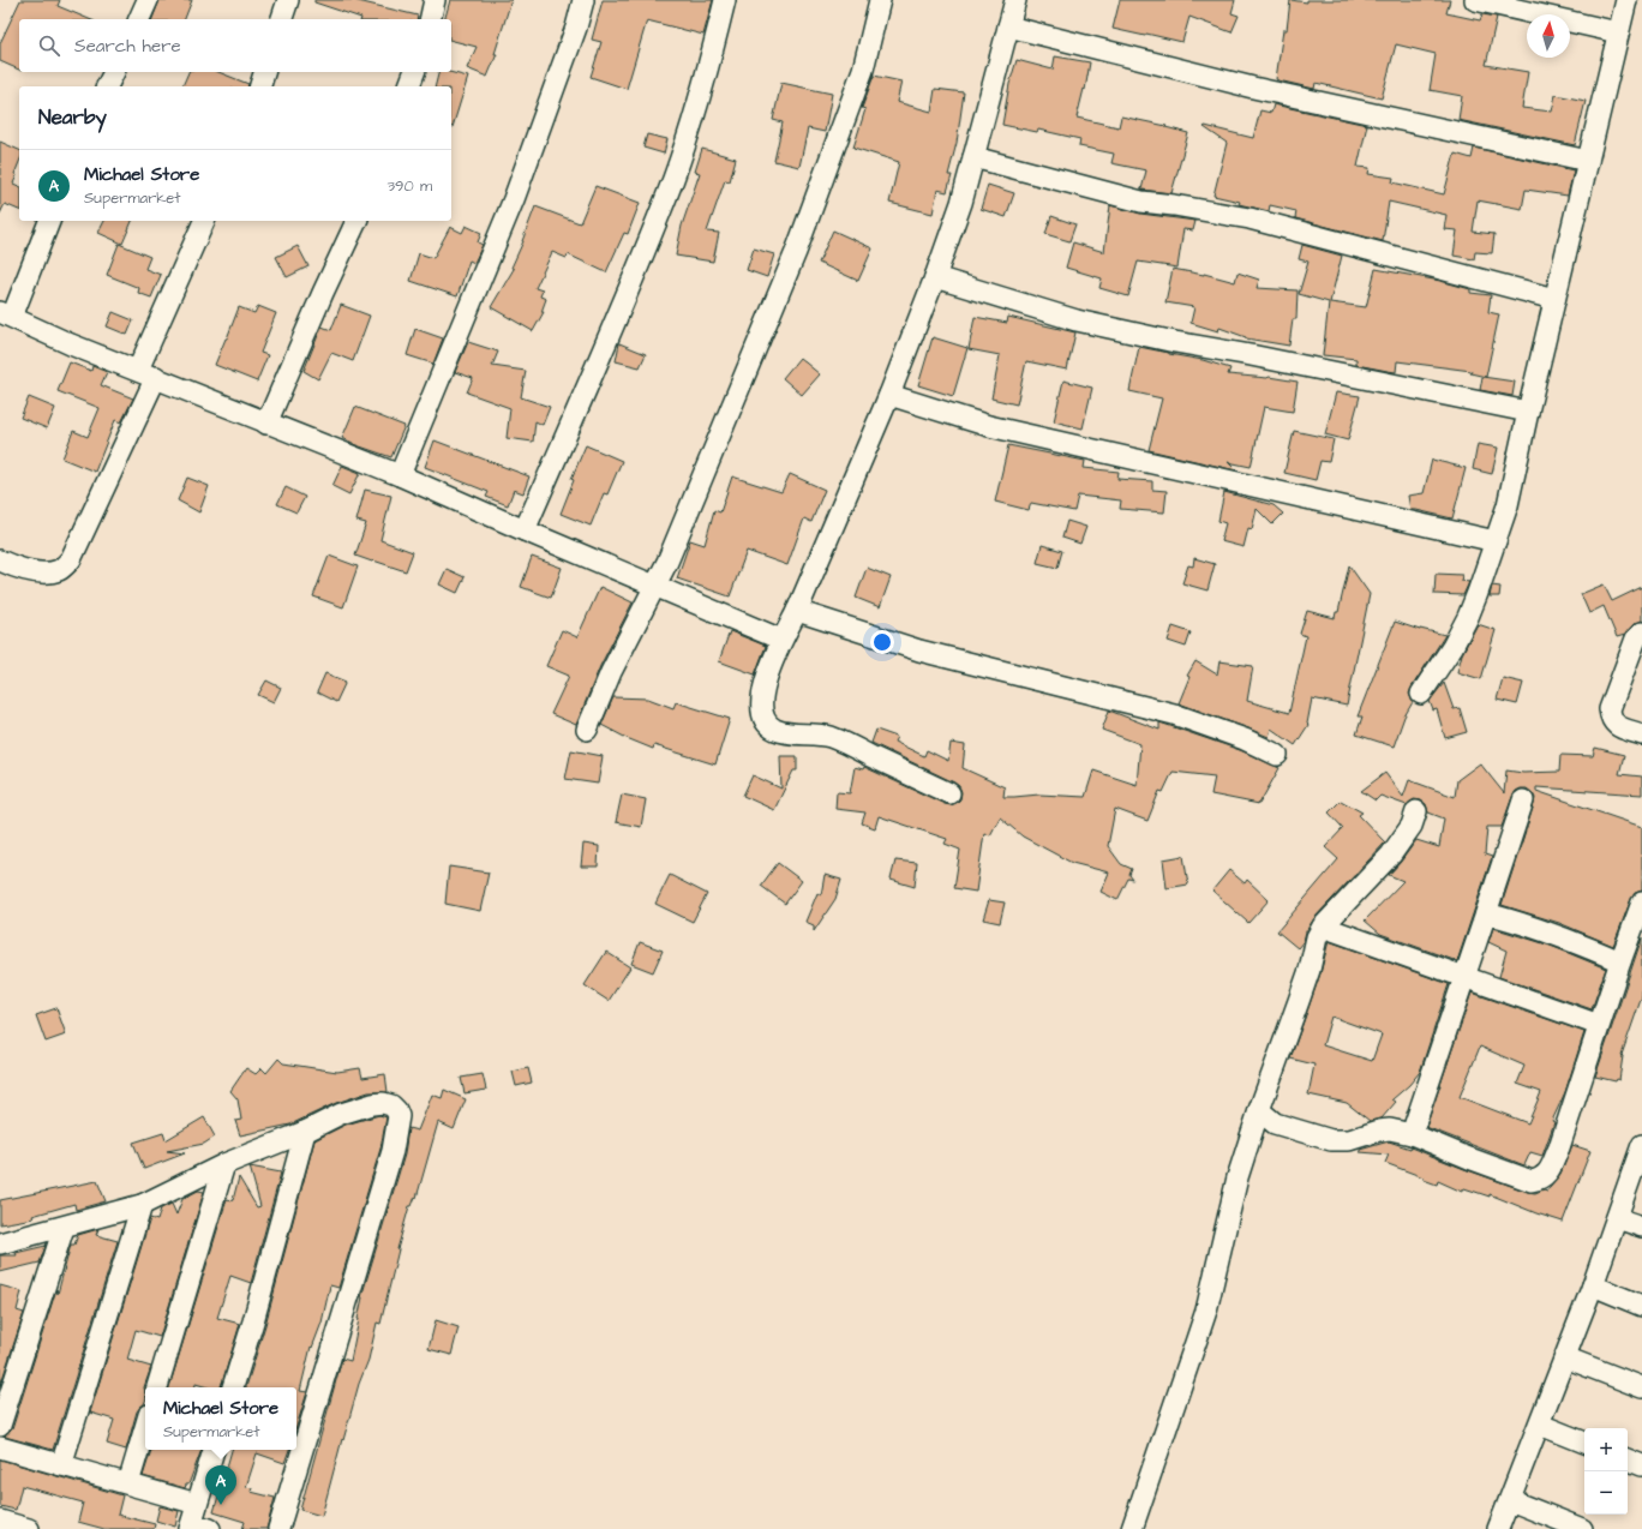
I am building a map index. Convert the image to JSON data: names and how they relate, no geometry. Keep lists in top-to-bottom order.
{
  "north": "top",
  "page": {
    "search": "Search here",
    "heading": "Nearby",
    "list": [
      {
        "mark": "A",
        "name": "Michael Store",
        "note": "Supermarket",
        "value": "390 m"
      }
    ],
    "popup": ["Michael Store", "Supermarket"],
    "map_buttons": ["+", "−"],
    "pins": "A"
  }
}
